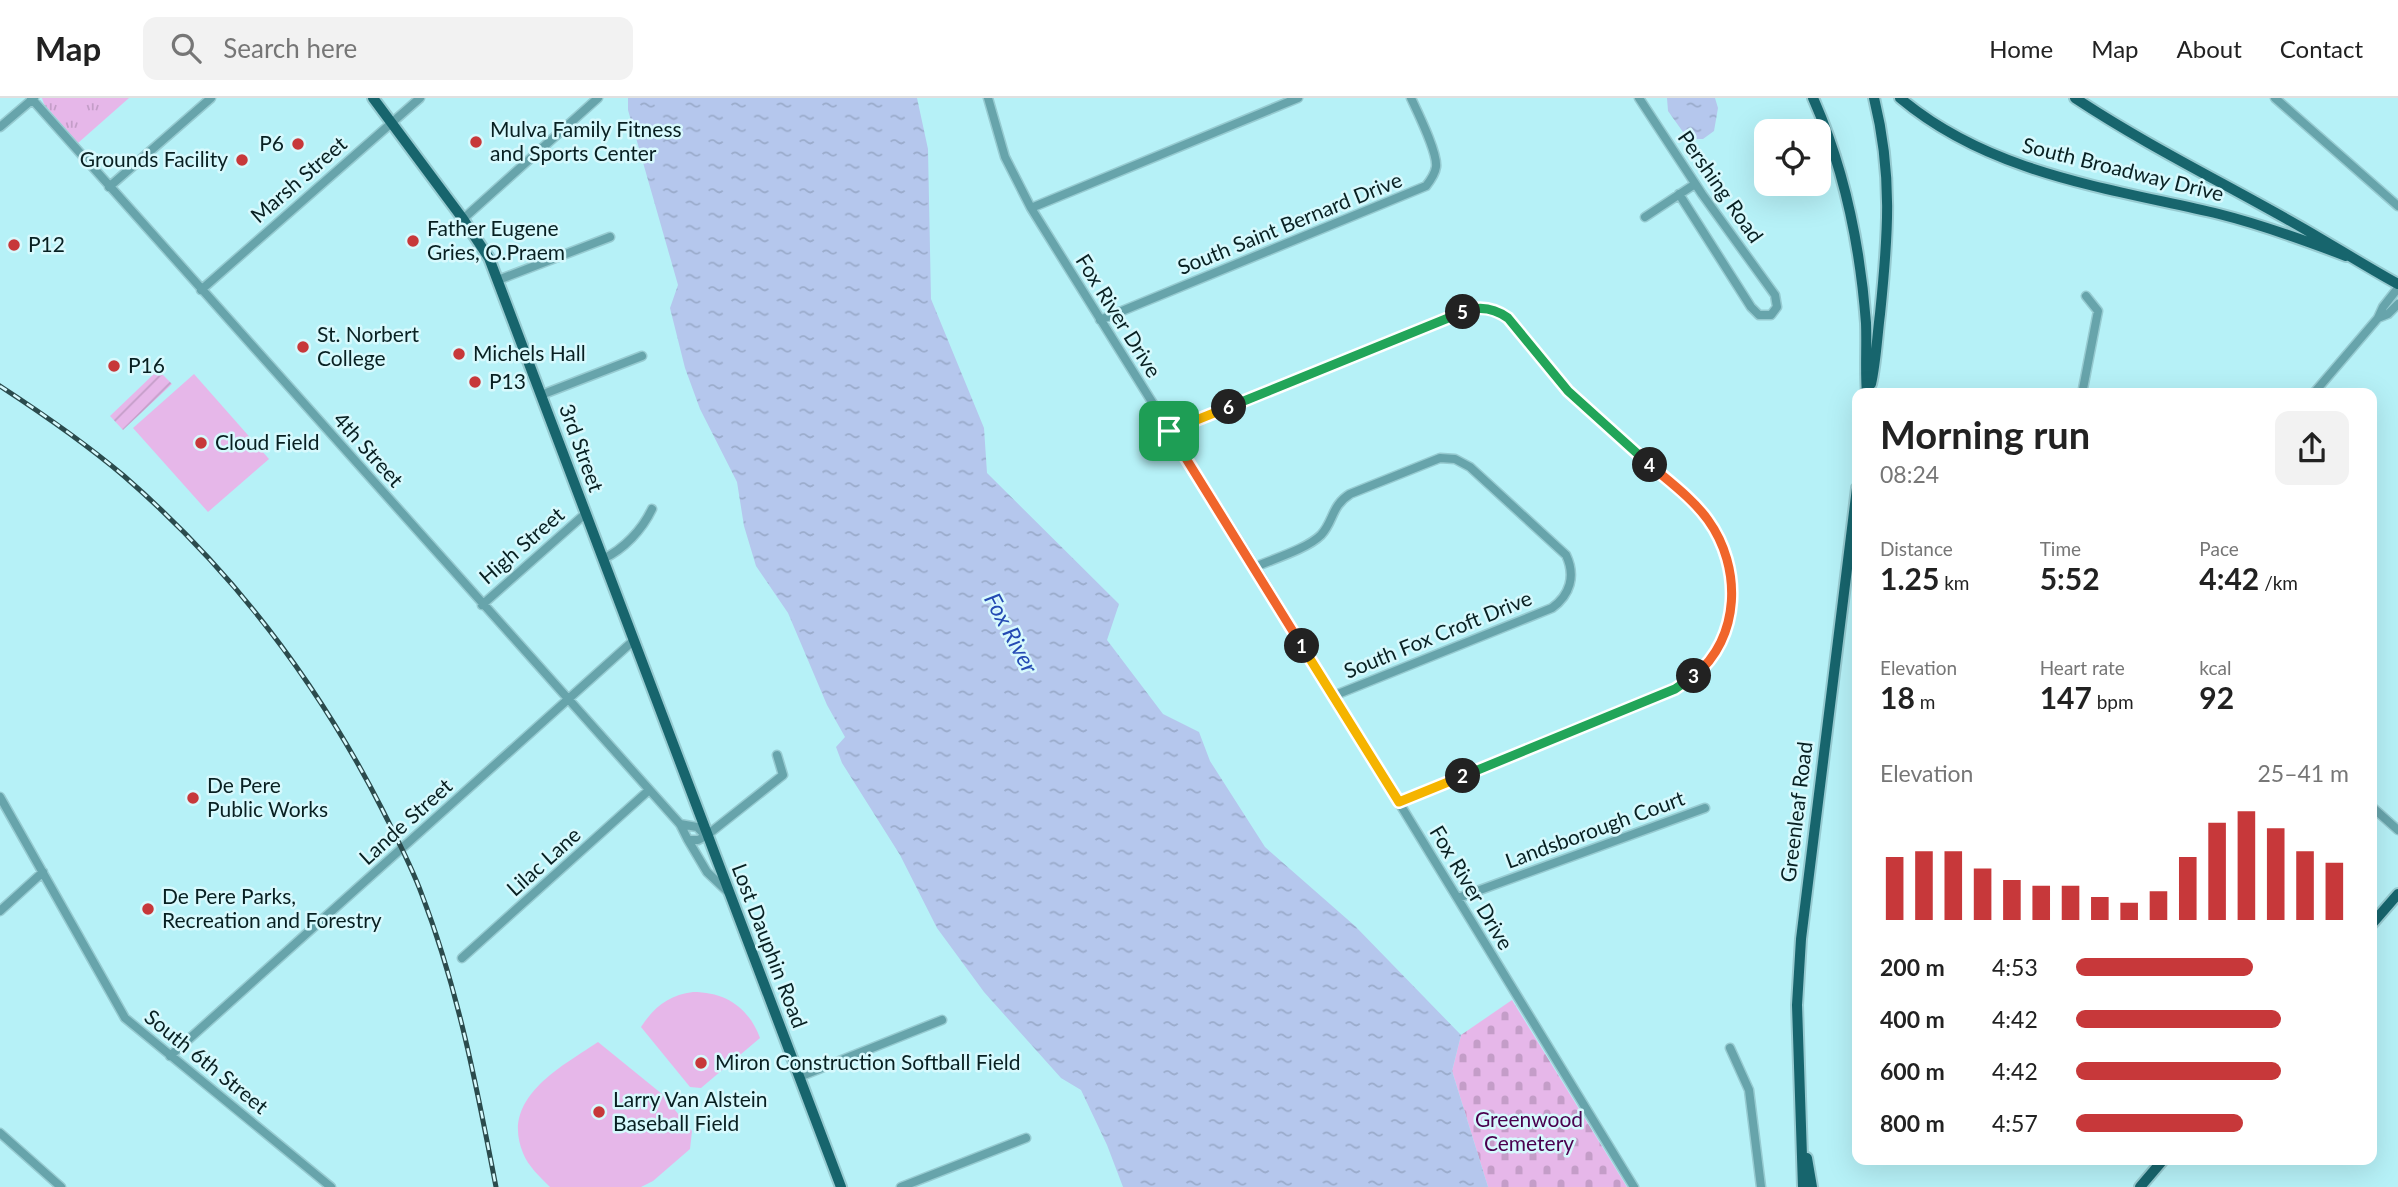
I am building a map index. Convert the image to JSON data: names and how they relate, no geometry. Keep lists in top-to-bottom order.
{
  "streets": {
    "main road": [
      "South Broadway Drive",
      "3rd Street",
      "Greenleaf Road",
      "Lost Dauphin Road"
    ],
    "street": [
      "Marsh Street",
      "Pershing Road",
      "South Saint Bernard Drive",
      "Fox River Drive",
      "4th Street",
      "High Street",
      "South Fox Croft Drive",
      "Lande Street",
      "Landsborough Court",
      "Lilac Lane",
      "South 6th Street"
    ]
  },
  "crossings": [
    ["Marsh Street", "3rd Street"],
    ["Marsh Street", "4th Street"],
    ["South Saint Bernard Drive", "Fox River Drive"],
    ["Fox River Drive", "South Fox Croft Drive"],
    ["Fox River Drive", "Landsborough Court"],
    ["3rd Street", "4th Street"],
    ["3rd Street", "High Street"],
    ["3rd Street", "Lande Street"],
    ["3rd Street", "Lost Dauphin Road"],
    ["4th Street", "High Street"],
    ["4th Street", "Lande Street"],
    ["4th Street", "Lilac Lane"],
    ["4th Street", "Lost Dauphin Road"],
    ["Lande Street", "South 6th Street"]
  ],
  "water": ["Fox River"],
  "parks": ["Greenwood Cemetery"],
  "places": [
    "Mulva Family Fitness and Sports Center",
    "P6",
    "Grounds Facility",
    "Father Eugene Gries, O.Praem",
    "P12",
    "St. Norbert College",
    "Michels Hall",
    "P16",
    "P13",
    "Cloud Field",
    "De Pere Public Works",
    "De Pere Parks, Recreation and Forestry",
    "Miron Construction Softball Field",
    "Larry Van Alstein Baseball Field"
  ],
  "page": {
    "header": "Map",
    "search": "Search here",
    "nav": [
      "Home",
      "Map",
      "About",
      "Contact"
    ],
    "pins": [
      "5",
      "6",
      "4",
      "1",
      "3",
      "2"
    ],
    "heading": ["Morning run", "08:24"],
    "stats": [
      ["Distance", "1.25 km"],
      ["Time", "5:52"],
      ["Pace", "4:42 /km"],
      ["Elevation", "18 m"],
      ["Heart rate", "147 bpm"],
      ["kcal", "92"]
    ],
    "chart": ["Elevation", "25–41 m"],
    "list": [
      {
        "name": "200 m",
        "note": "4:53"
      },
      {
        "name": "400 m",
        "note": "4:42"
      },
      {
        "name": "600 m",
        "note": "4:42"
      },
      {
        "name": "800 m",
        "note": "4:57"
      }
    ]
  }
}
